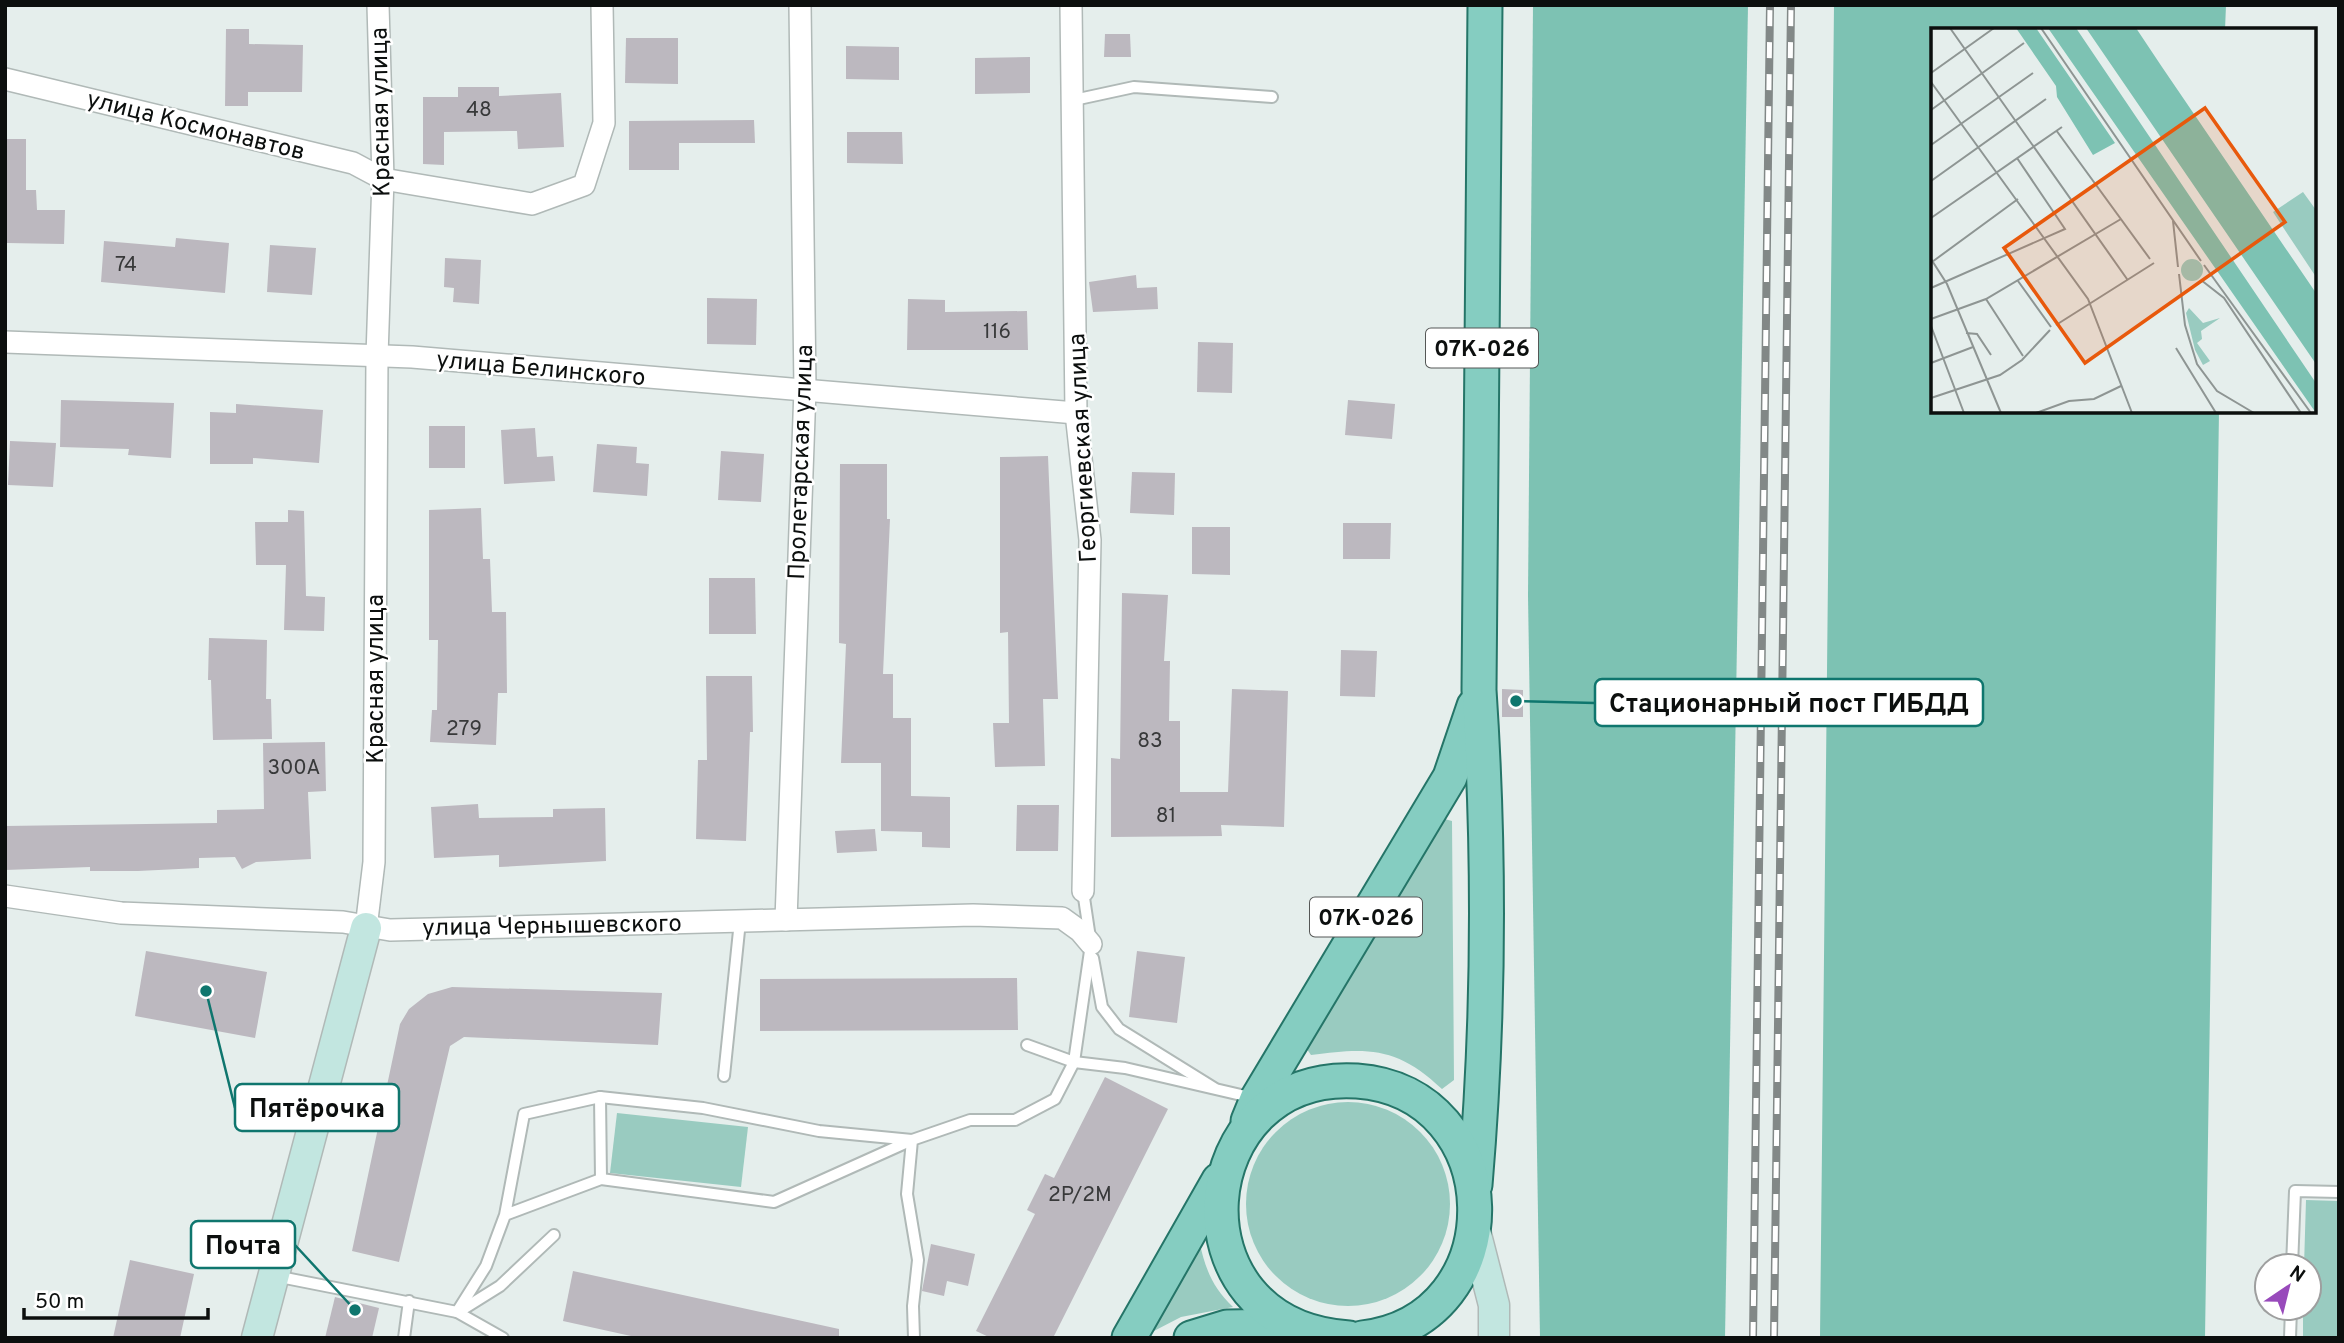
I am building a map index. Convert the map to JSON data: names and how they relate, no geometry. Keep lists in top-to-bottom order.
{
  "streets": {
    "main road": ["07К-026"],
    "street": [
      "Красная улица",
      "улица Космонавтов",
      "улица Белинского",
      "Георгиевская улица",
      "Пролетарская улица",
      "улица Чернышевского"
    ]
  },
  "crossings": [
    ["Красная улица", "улица Космонавтов"],
    ["Красная улица", "улица Белинского"],
    ["Красная улица", "улица Чернышевского"],
    ["улица Белинского", "Георгиевская улица"],
    ["улица Белинского", "Пролетарская улица"],
    ["Пролетарская улица", "улица Чернышевского"]
  ],
  "places": ["Стационарный пост ГИБДД", "Пятёрочка", "Почта"],
  "house_numbers": [
    "48",
    "74",
    "116",
    "279",
    "83",
    "300А",
    "81",
    "2Р/2М"
  ],
  "scale_bar": "50 m",
  "north": "top right"
}
